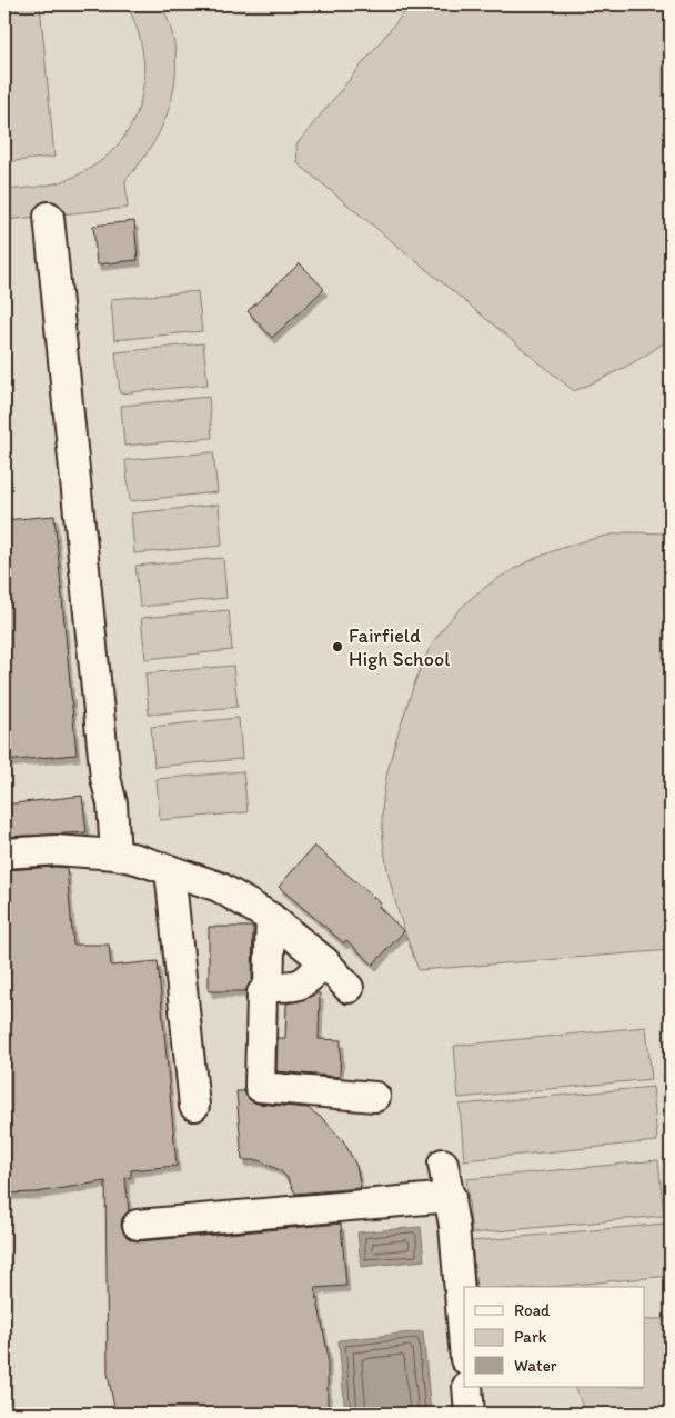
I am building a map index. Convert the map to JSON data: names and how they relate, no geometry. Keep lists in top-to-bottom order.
{
  "places": ["Fairfield High School"],
  "legend": ["Road", "Park", "Water"]
}
